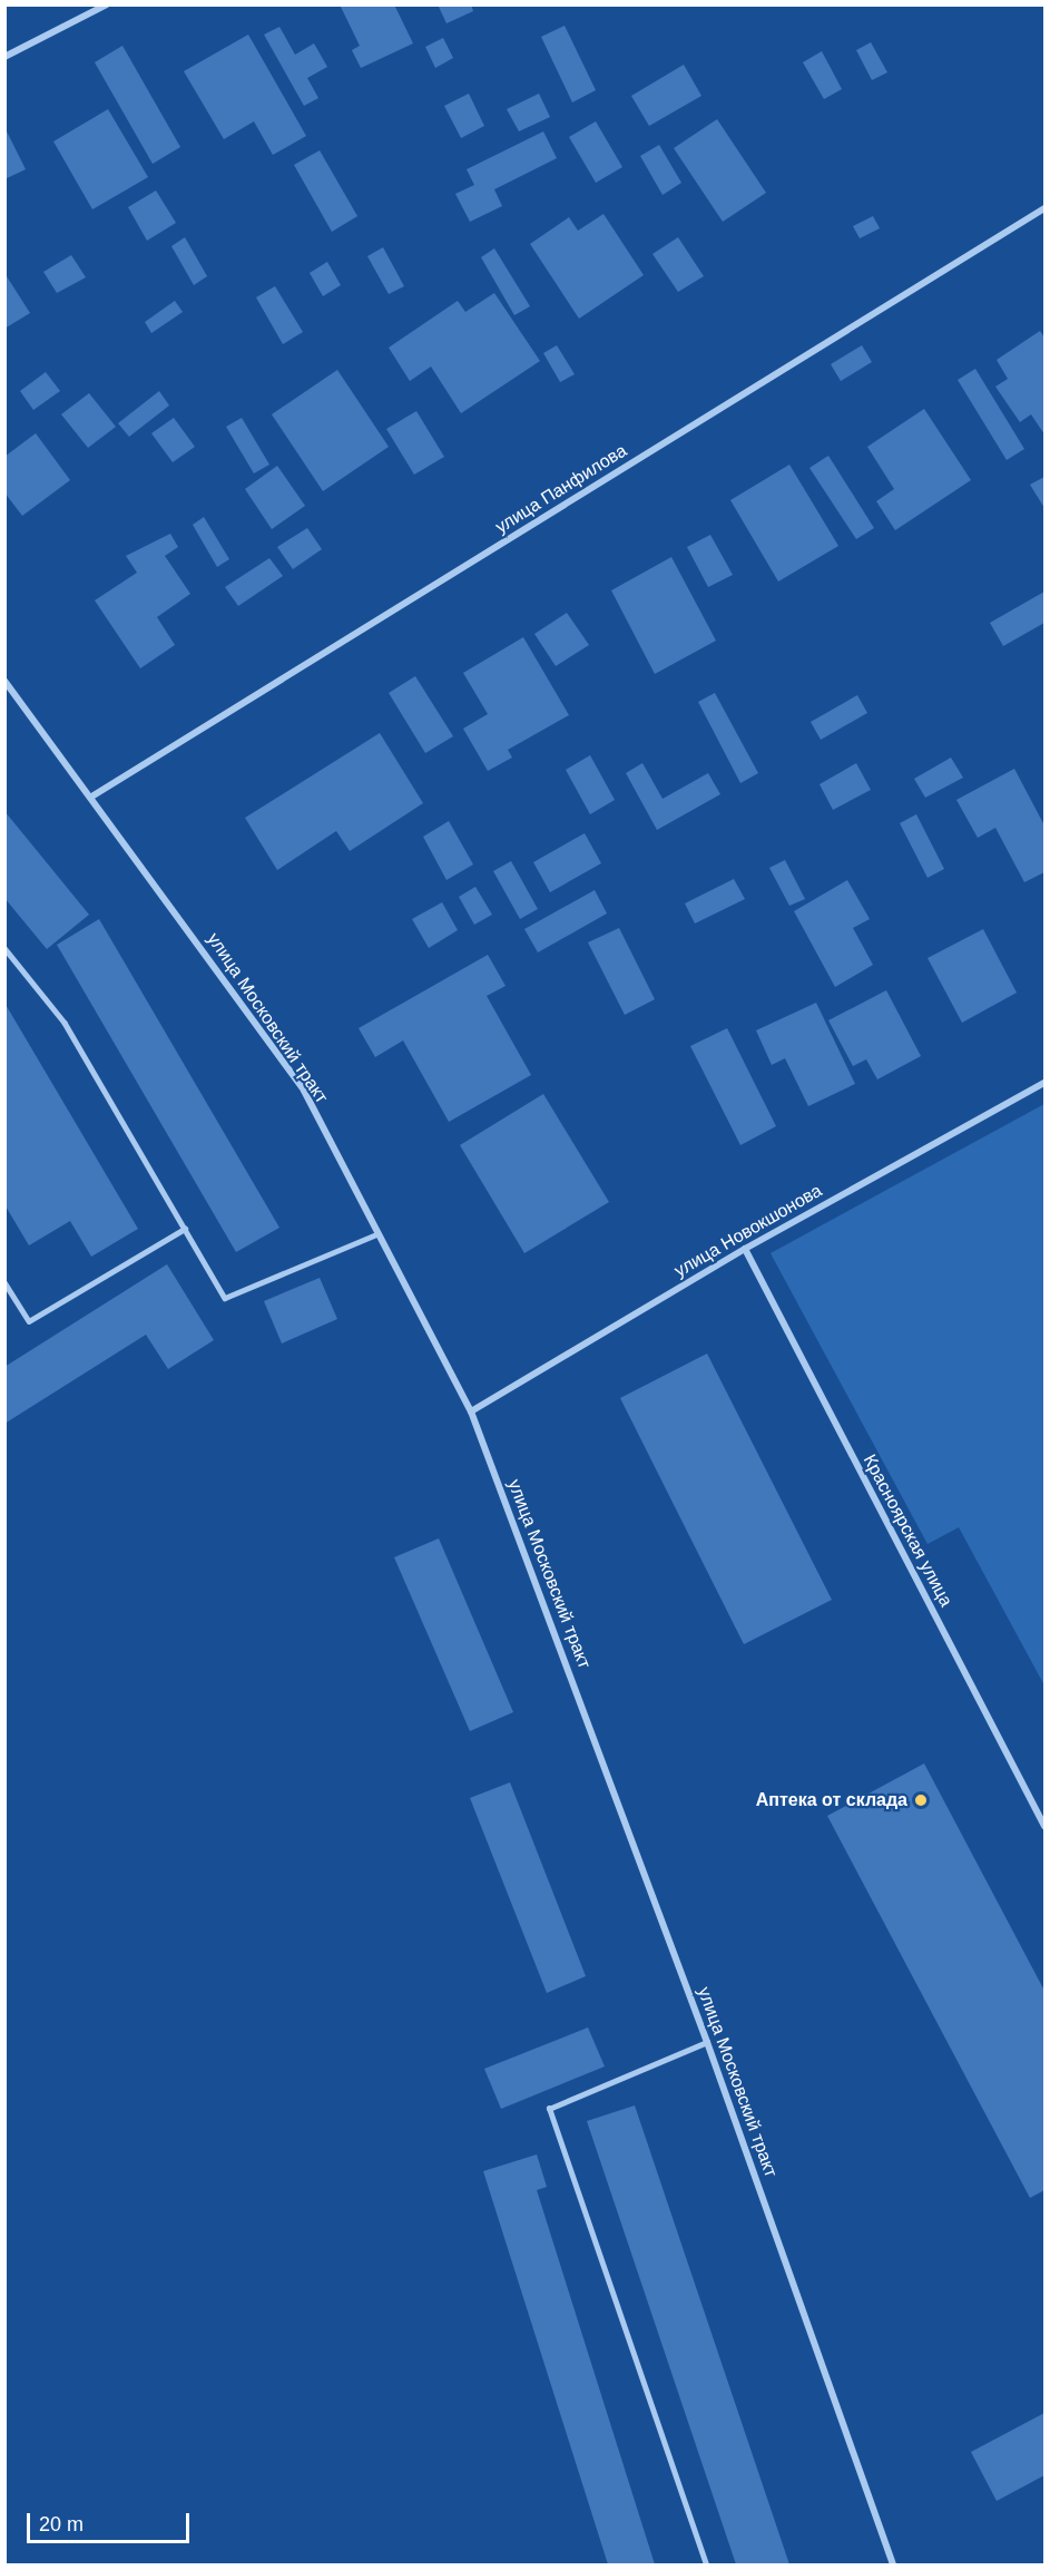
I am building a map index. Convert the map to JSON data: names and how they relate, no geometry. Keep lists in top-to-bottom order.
{
  "streets": {
    "street": [
      "улица Панфилова",
      "улица Московский тракт",
      "улица Новокшонова",
      "Красноярская улица"
    ]
  },
  "crossings": [
    ["улица Панфилова", "улица Московский тракт"],
    ["улица Московский тракт", "улица Новокшонова"],
    ["улица Новокшонова", "Красноярская улица"]
  ],
  "places": ["Аптека от склада"],
  "scale_bar": "20 m"
}
